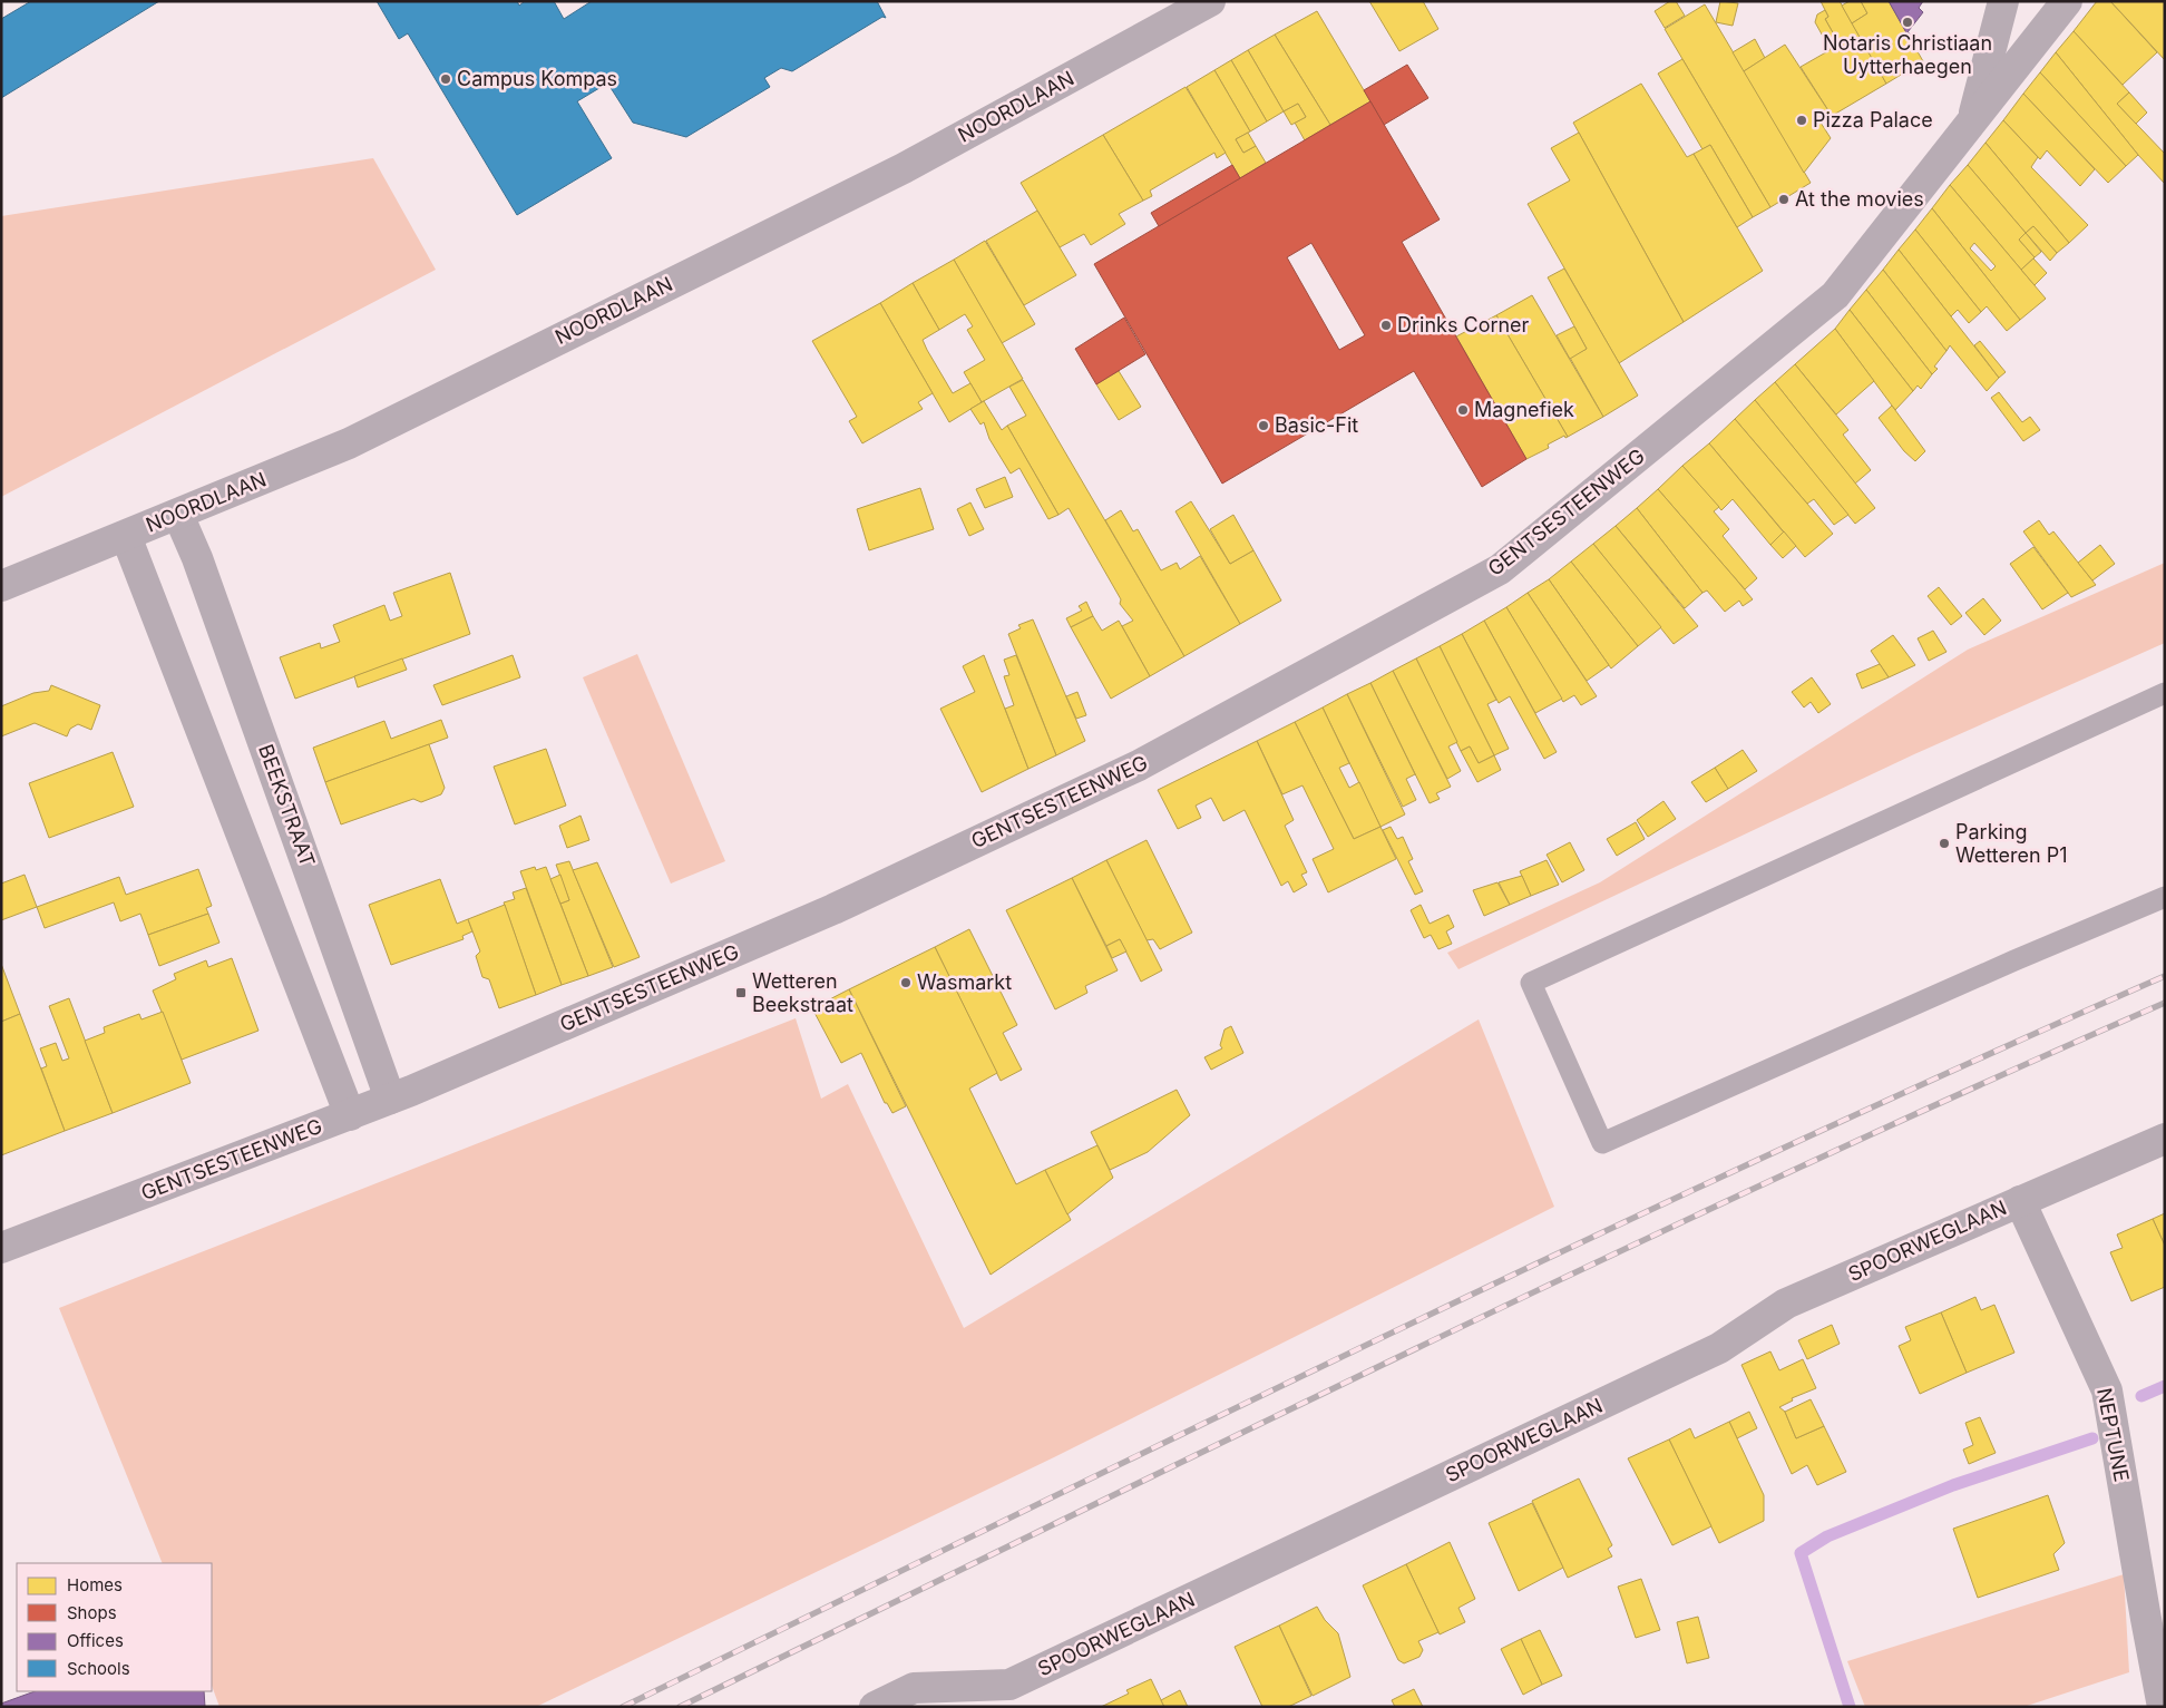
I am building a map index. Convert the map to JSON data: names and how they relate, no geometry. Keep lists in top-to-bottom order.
{
  "streets": {
    "street": [
      "NOORDLAAN",
      "GENTSESTEENWEG",
      "BEEKSTRAAT",
      "SPOORWEGLAAN",
      "NEPTUNE"
    ]
  },
  "crossings": [
    ["NOORDLAAN", "BEEKSTRAAT"],
    ["GENTSESTEENWEG", "BEEKSTRAAT"],
    ["SPOORWEGLAAN", "NEPTUNE"]
  ],
  "places": {
    "other": [
      "Notaris Christiaan Uytterhaegen",
      "Campus Kompas",
      "Pizza Palace",
      "At the movies",
      "Drinks Corner",
      "Magnefiek",
      "Basic-Fit",
      "Parking Wetteren P1",
      "Wasmarkt"
    ],
    "transit": ["Wetteren Beekstraat"]
  },
  "legend": [
    "Homes",
    "Shops",
    "Offices",
    "Schools"
  ]
}
